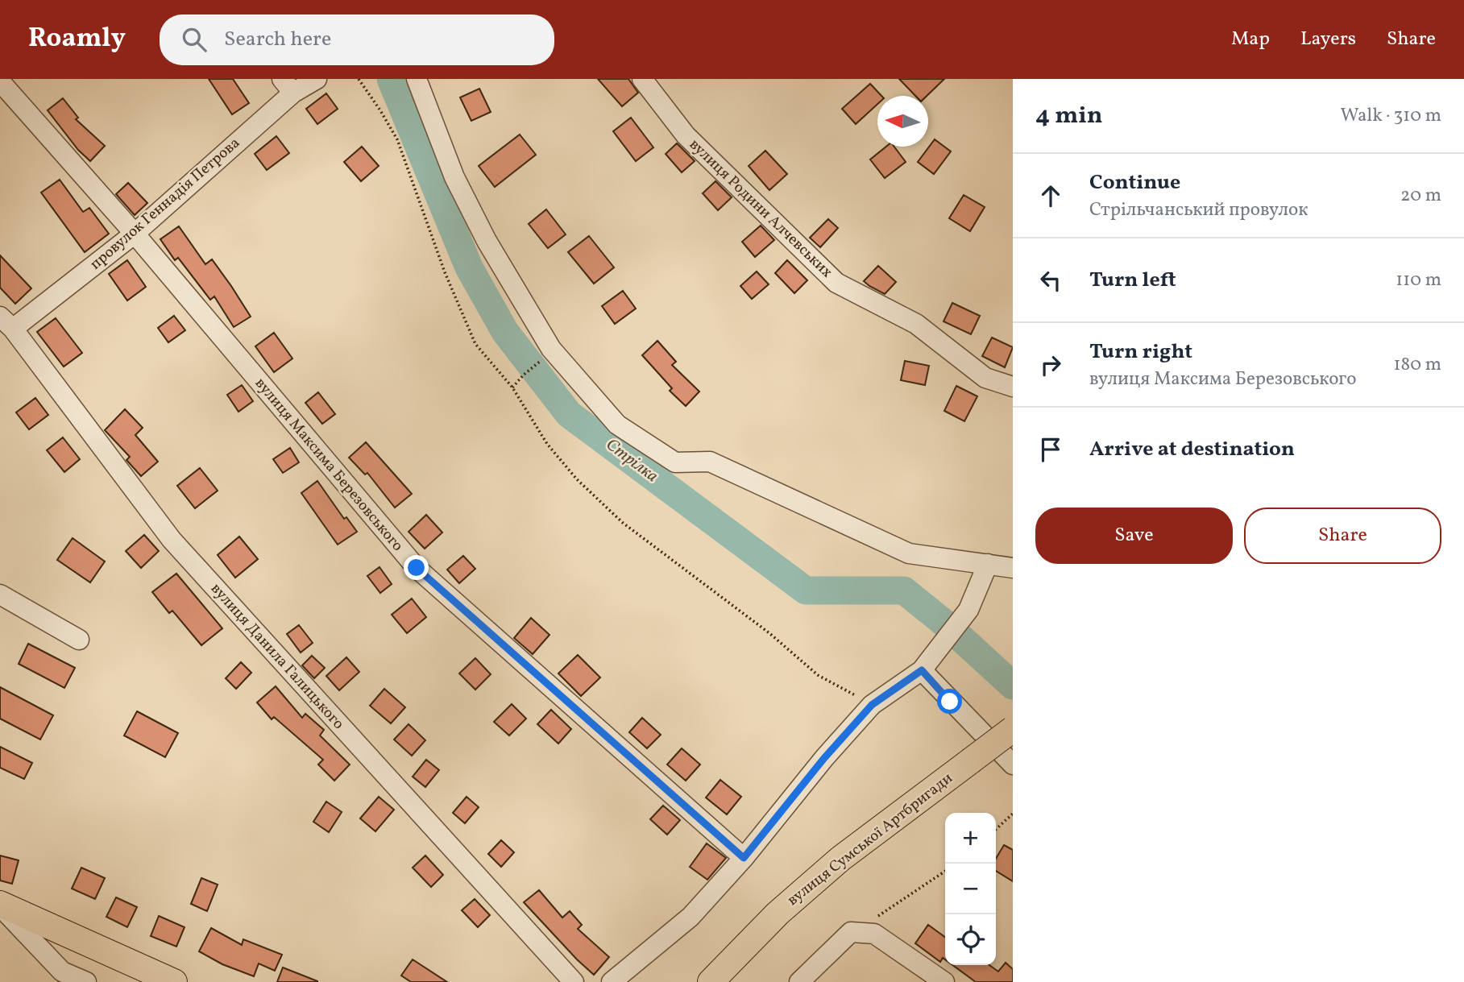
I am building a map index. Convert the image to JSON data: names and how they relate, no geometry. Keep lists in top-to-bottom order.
{
  "streets": {
    "main road": ["вулиця Сумської Артбригади"],
    "street": [
      "провулок Геннадія Петрова",
      "вулиця Родини Алчевських",
      "вулиця Максима Березовського",
      "вулиця Данила Галицького"
    ]
  },
  "crossings": [
    ["провулок Геннадія Петрова", "вулиця Максима Березовського"],
    ["провулок Геннадія Петрова", "вулиця Данила Галицького"]
  ],
  "water": ["Стрілка"],
  "north": "left",
  "page": {
    "header": "Roamly",
    "search": "Search here",
    "nav": ["Map", "Layers", "Share"],
    "heading": ["4 min", "Walk · 310 m"],
    "list": [
      ["Continue", "Стрільчанський провулок", "20 m"],
      ["Turn left", "110 m"],
      ["Turn right", "вулиця Максима Березовського", "180 m"],
      "Arrive at destination"
    ],
    "buttons": ["Save", "Share"],
    "map_buttons": ["+", "−"]
  }
}
